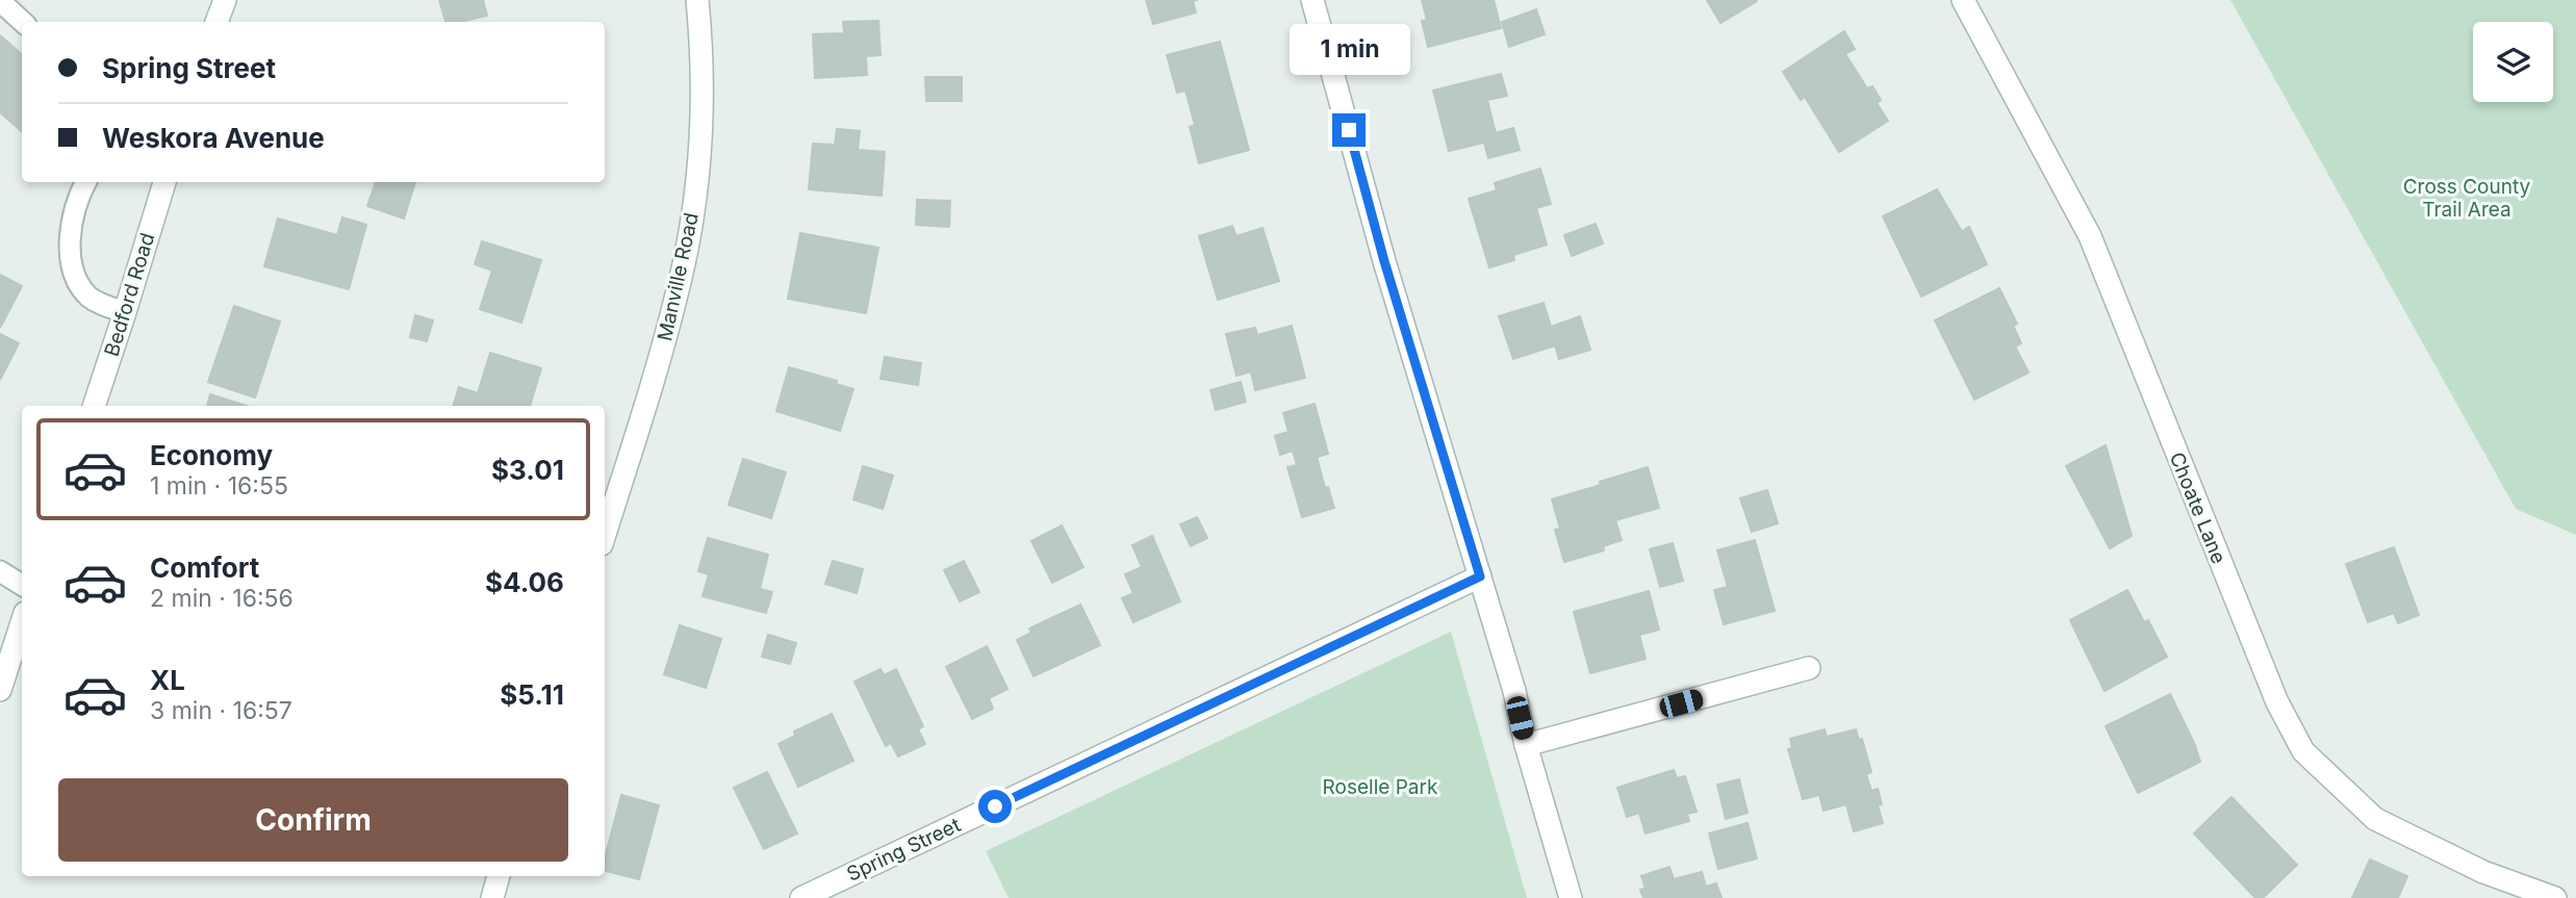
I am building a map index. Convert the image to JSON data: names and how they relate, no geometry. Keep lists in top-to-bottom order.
{
  "streets": {
    "street": [
      "Manville Road",
      "Bedford Road",
      "Choate Lane",
      "Spring Street"
    ]
  },
  "parks": ["Cross County Trail Area", "Roselle Park"],
  "page": {
    "banner": ["Spring Street", "Weskora Avenue"],
    "bubble": "1 min",
    "list": [
      {
        "name": "Economy",
        "note": "1 min · 16:55",
        "value": "$3.01"
      },
      {
        "name": "Comfort",
        "note": "2 min · 16:56",
        "value": "$4.06"
      },
      {
        "name": "XL",
        "note": "3 min · 16:57",
        "value": "$5.11"
      }
    ],
    "buttons": "Confirm"
  }
}
